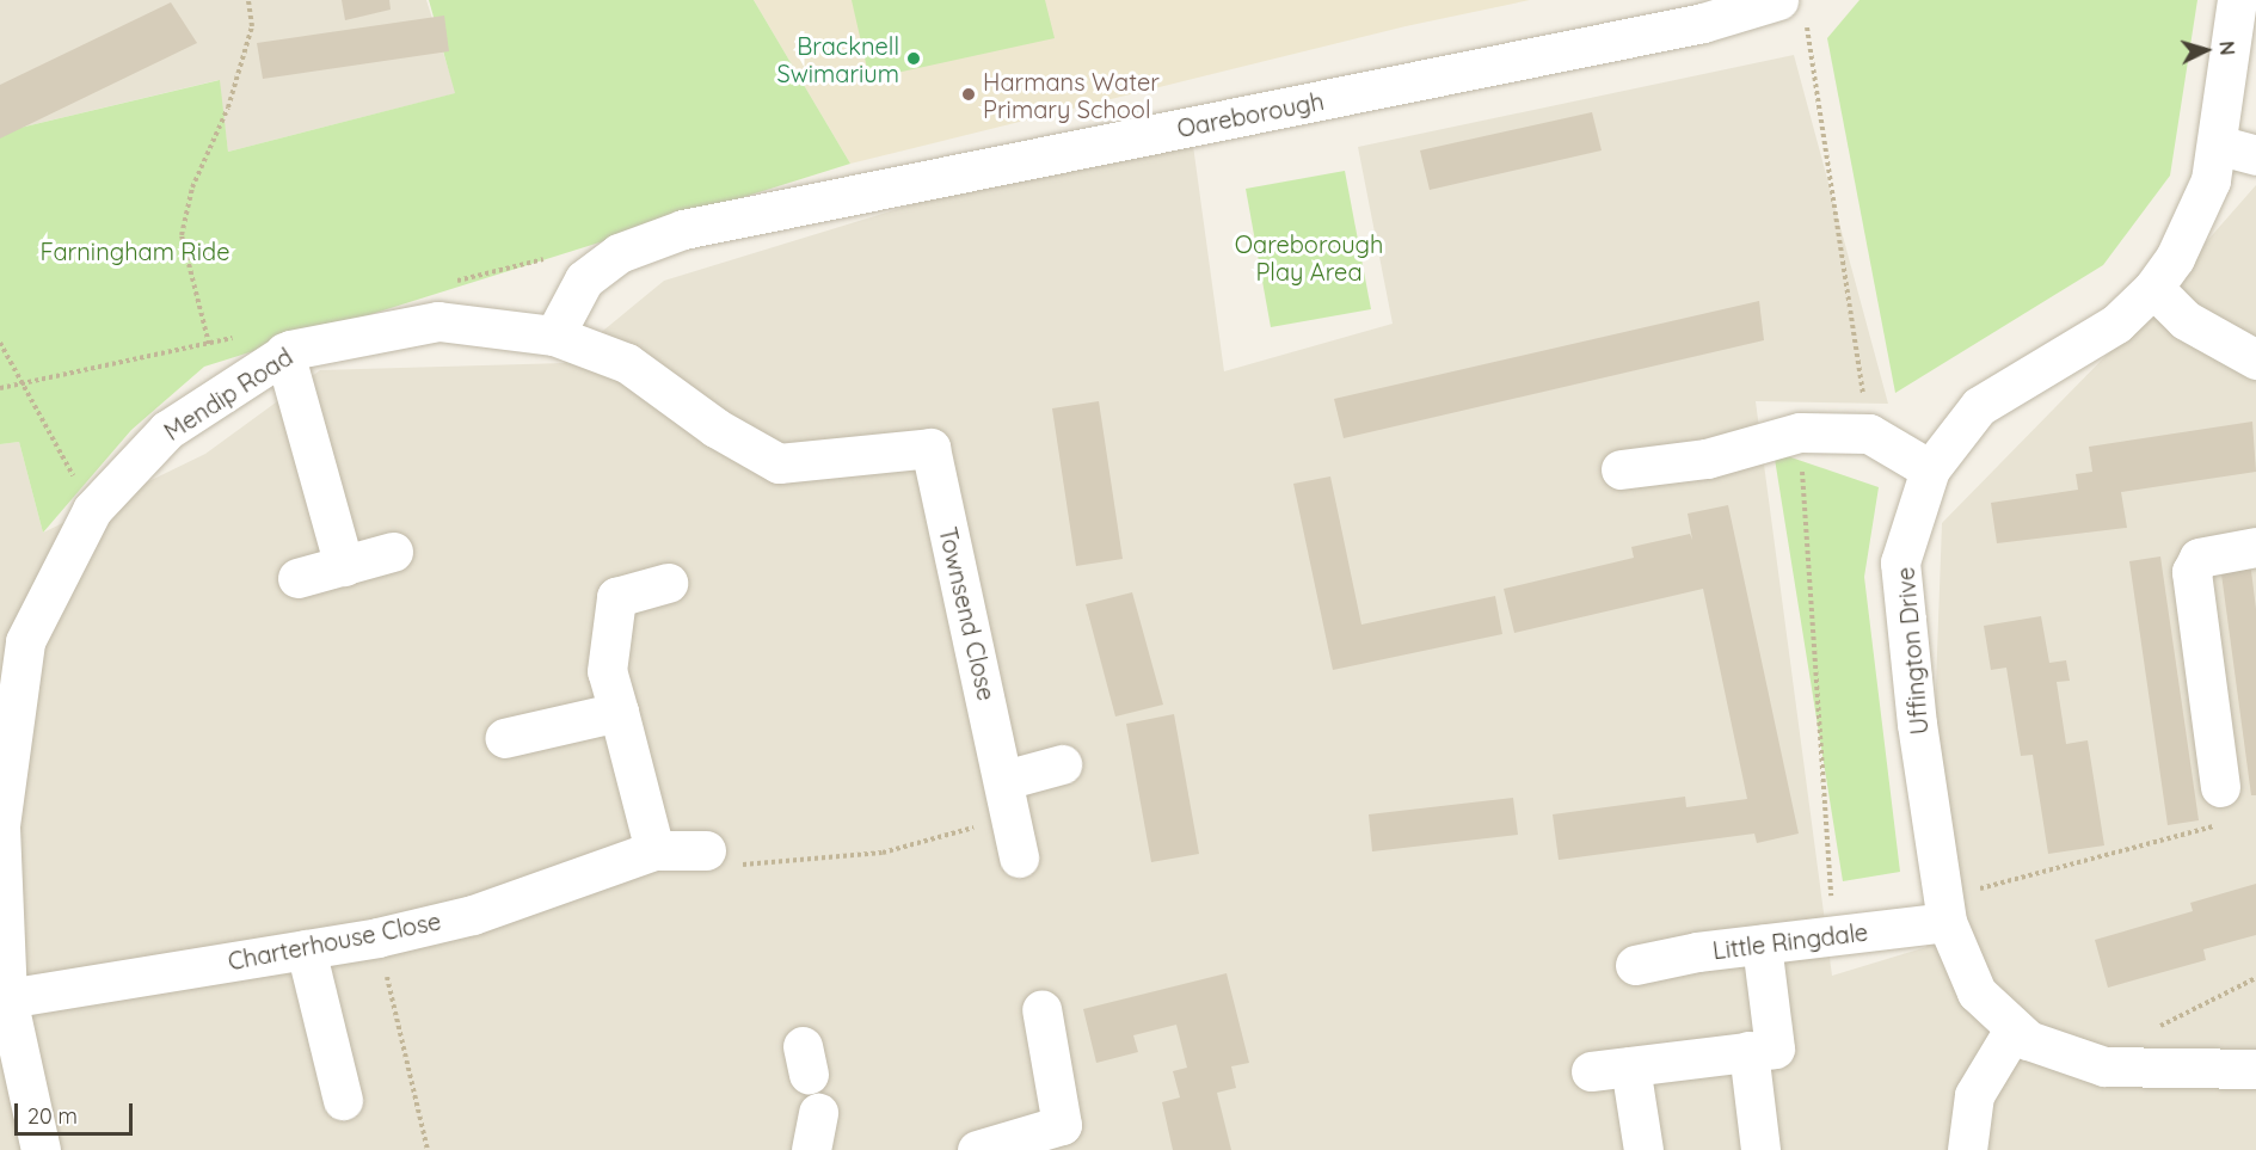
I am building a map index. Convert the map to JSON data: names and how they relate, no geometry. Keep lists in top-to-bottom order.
{
  "streets": {
    "street": [
      "Oareborough",
      "Mendip Road",
      "Townsend Close",
      "Uffington Drive",
      "Charterhouse Close",
      "Little Ringdale"
    ]
  },
  "crossings": [
    ["Oareborough", "Mendip Road"],
    ["Mendip Road", "Townsend Close"],
    ["Mendip Road", "Charterhouse Close"],
    ["Uffington Drive", "Little Ringdale"]
  ],
  "parks": ["Oareborough Play Area", "Farningham Ride"],
  "places": ["Bracknell Swimarium", "Harmans Water Primary School"],
  "scale_bar": "20 m",
  "north": "right"
}
